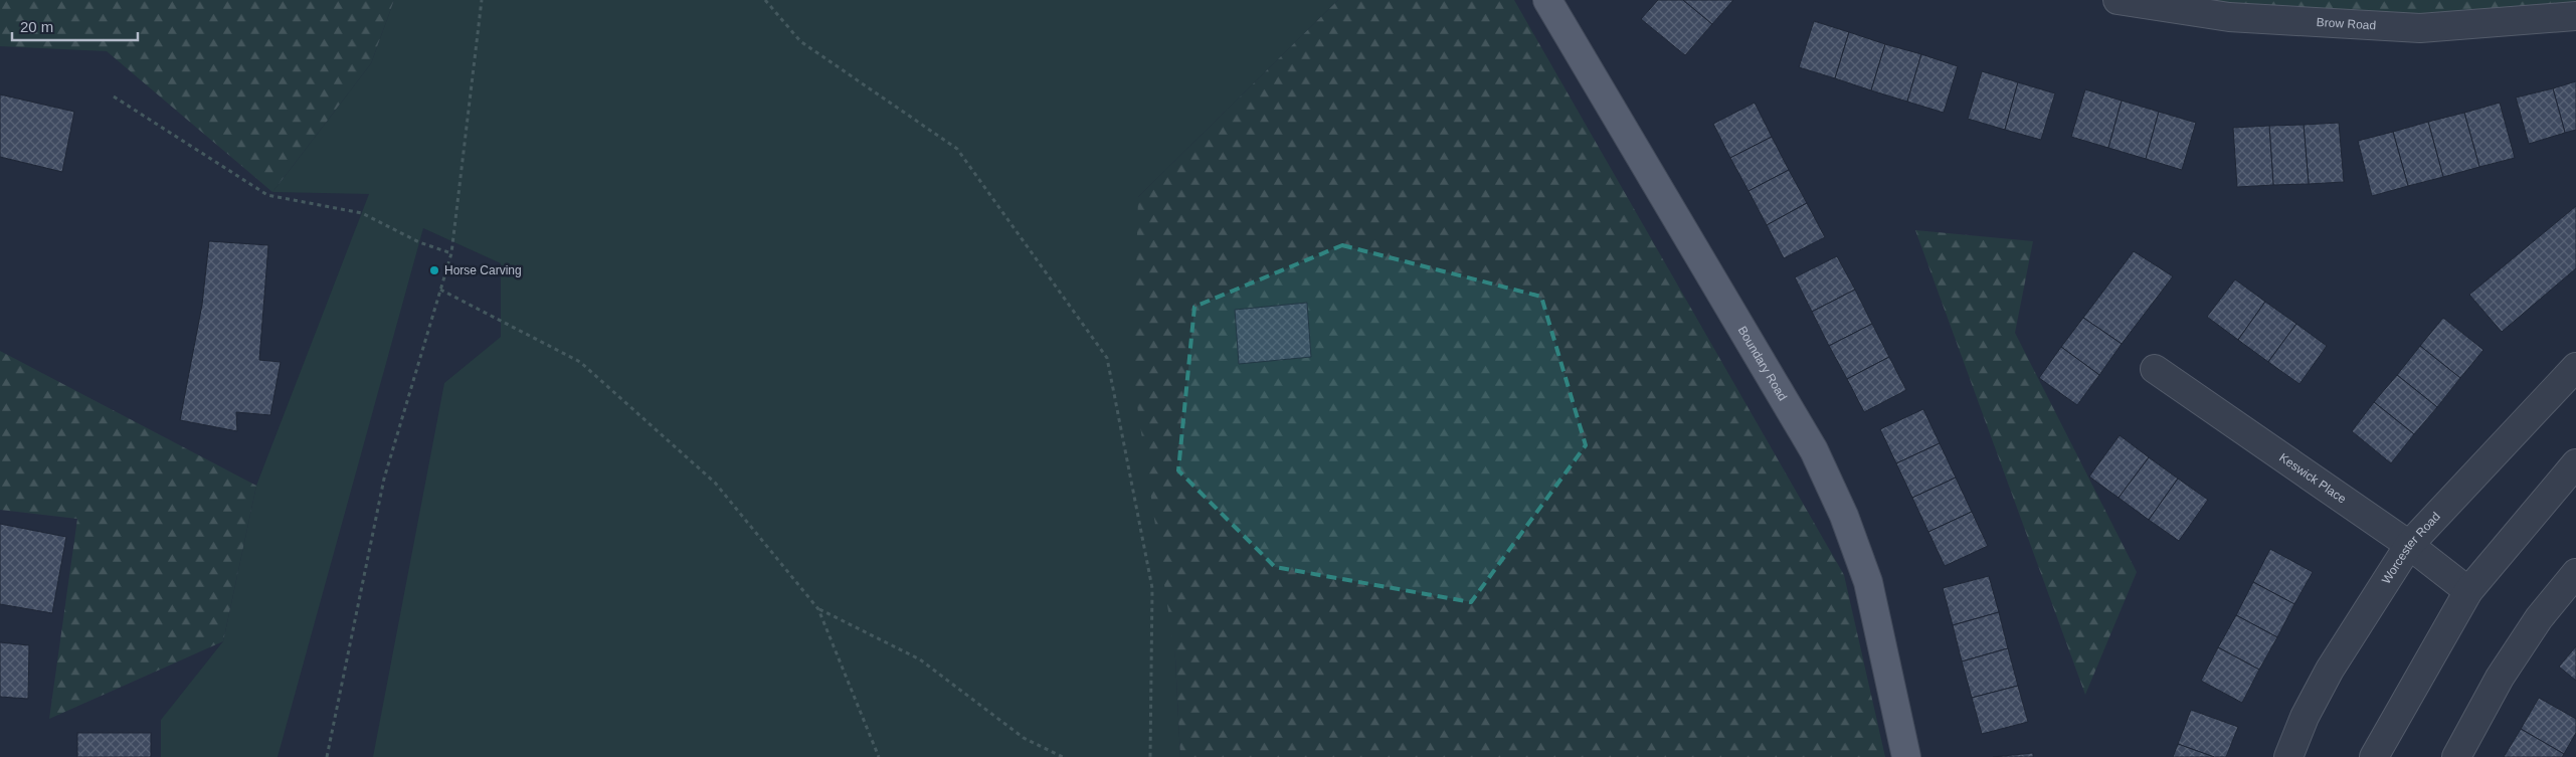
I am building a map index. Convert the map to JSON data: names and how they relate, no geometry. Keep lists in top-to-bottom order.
{
  "streets": {
    "main road": ["Boundary Road"],
    "street": ["Brow Road", "Keswick Place", "Worcester Road"]
  },
  "crossings": [
    ["Keswick Place", "Worcester Road"]
  ],
  "places": ["Horse Carving"],
  "scale_bar": "20 m"
}
